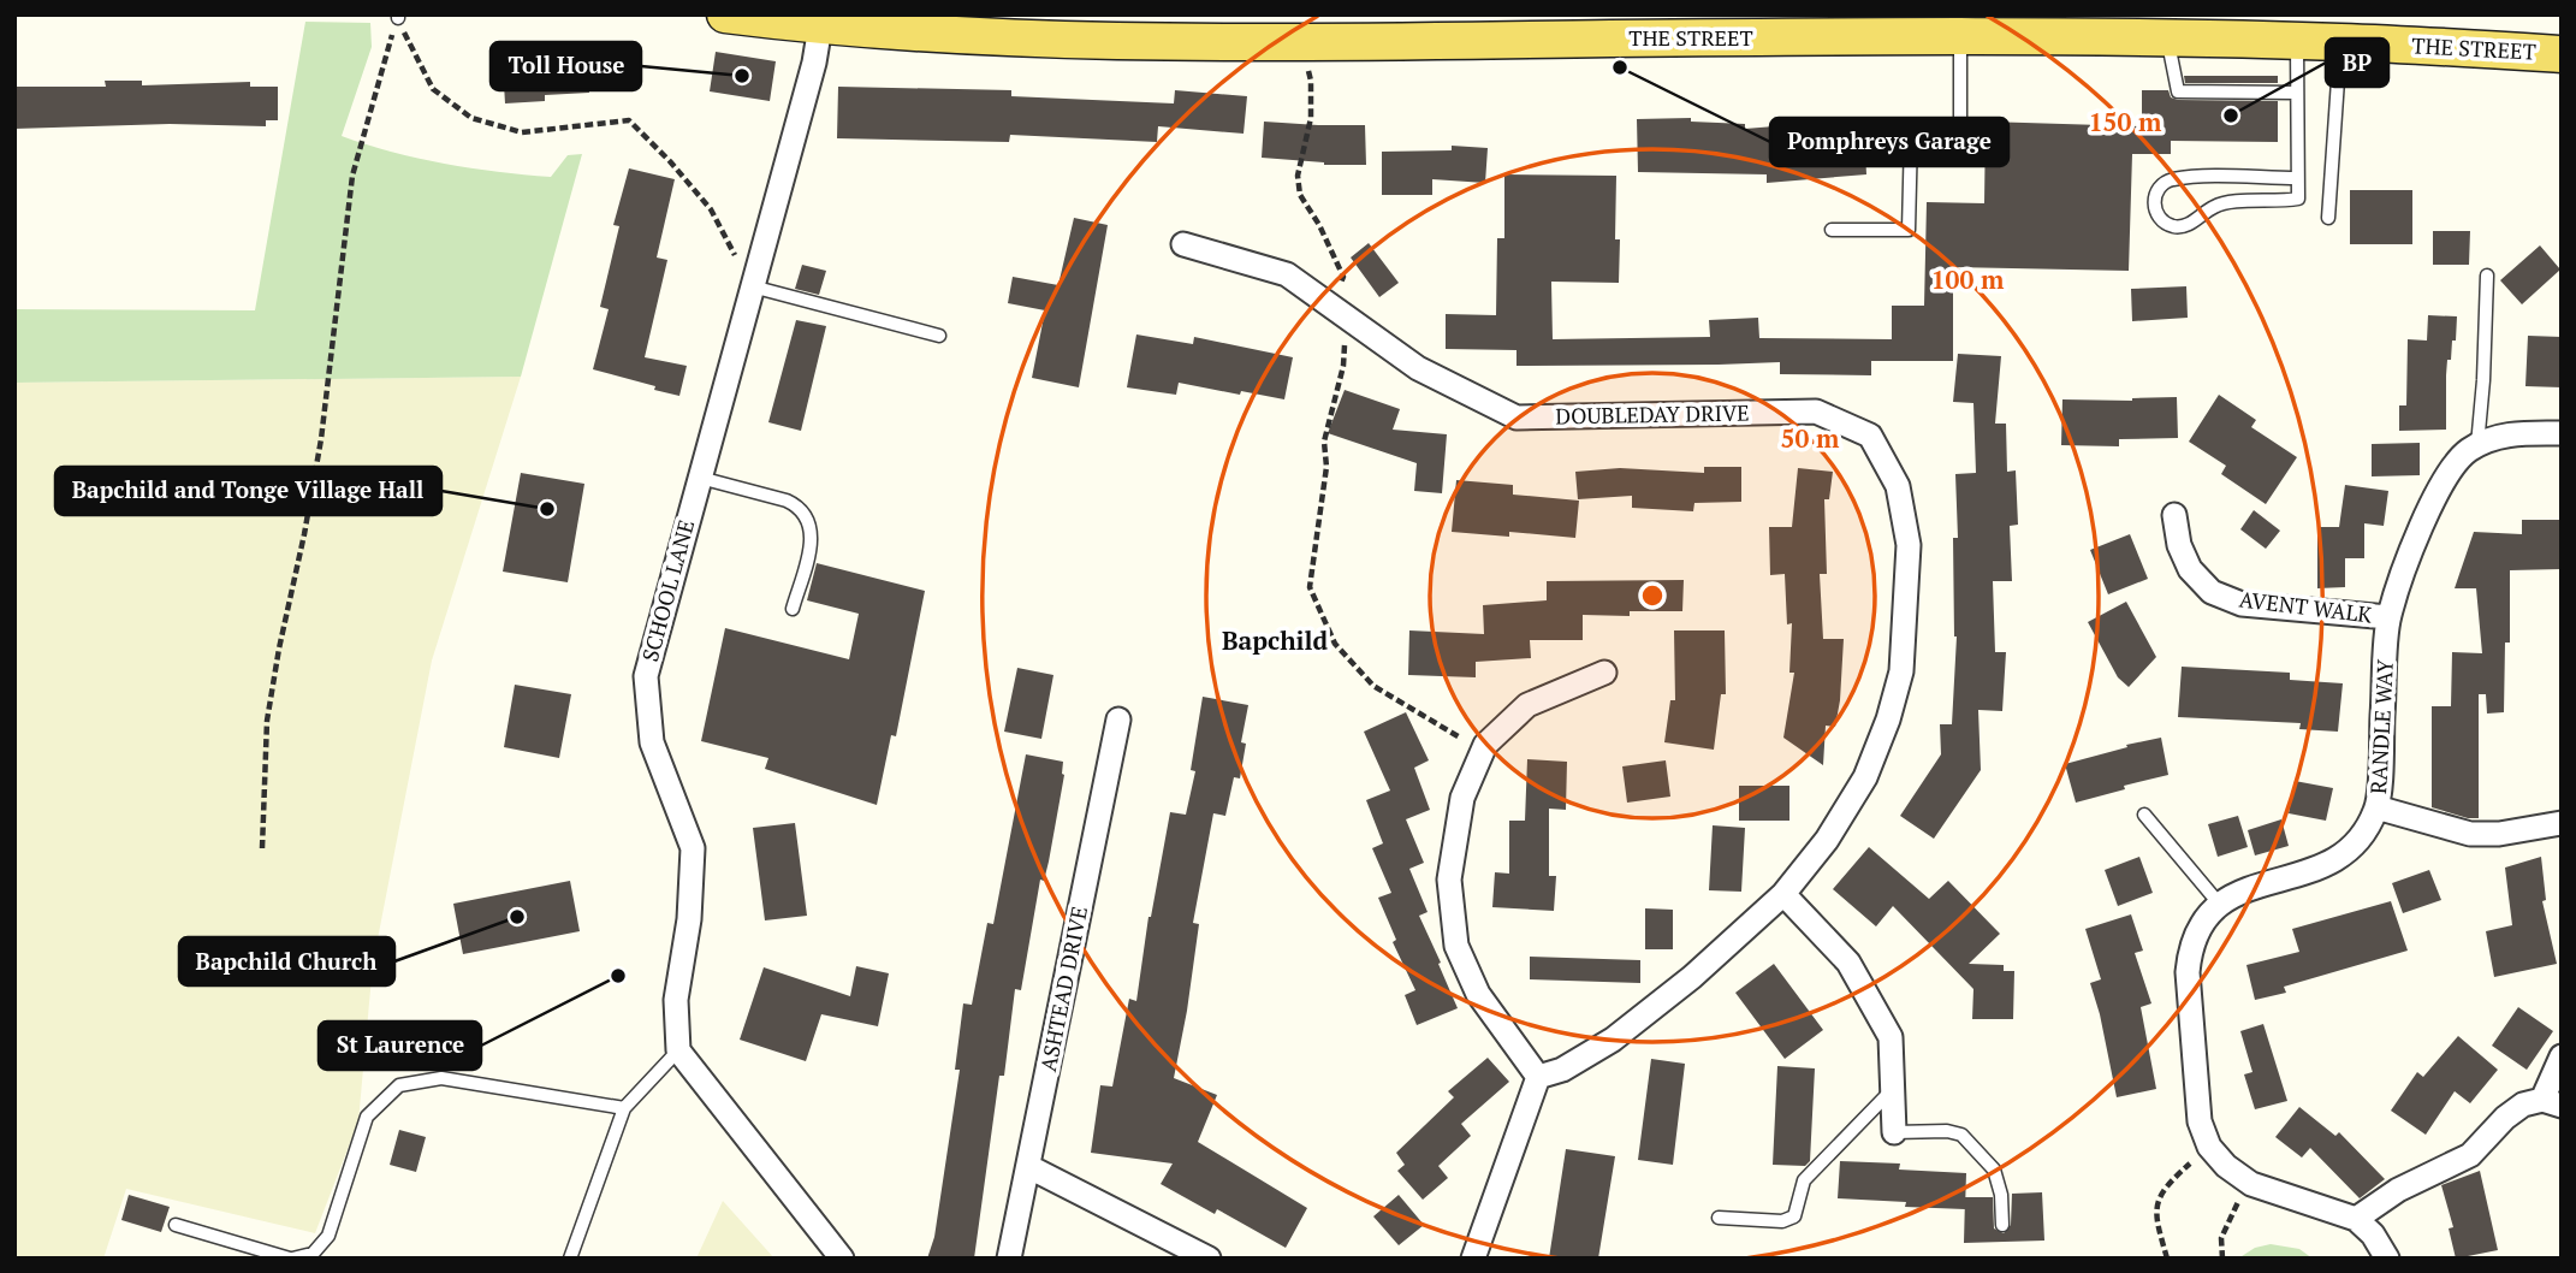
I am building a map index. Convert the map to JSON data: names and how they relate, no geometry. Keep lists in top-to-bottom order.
{
  "streets": {
    "main road": ["THE STREET"],
    "street": [
      "DOUBLEDAY DRIVE",
      "SCHOOL LANE",
      "AVENT WALK",
      "RANDLE WAY",
      "ASHTEAD DRIVE"
    ]
  },
  "crossings": [
    ["THE STREET", "SCHOOL LANE"],
    ["AVENT WALK", "RANDLE WAY"]
  ],
  "districts": ["Bapchild"],
  "places": [
    "Pomphreys Garage",
    "Toll House",
    "BP",
    "Bapchild and Tonge Village Hall",
    "Bapchild Church",
    "St Laurence"
  ],
  "rings": ["150 m", "100 m", "50 m"]
}
